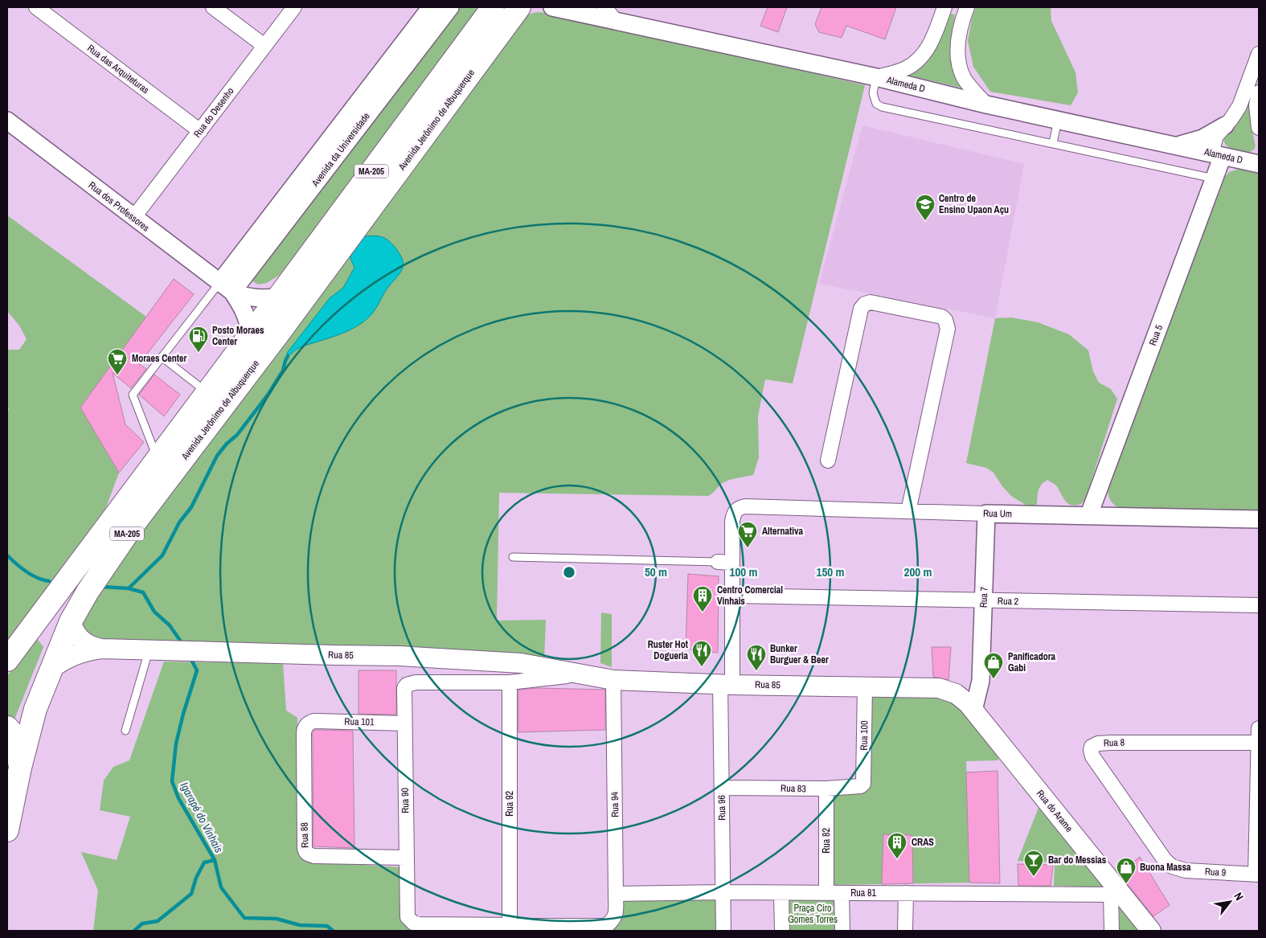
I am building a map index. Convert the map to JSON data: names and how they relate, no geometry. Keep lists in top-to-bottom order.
{
  "streets": {
    "main road": [
      "Avenida Jerônimo de Albuquerque",
      "MA-205",
      "Rua 85",
      "Rua do Arame"
    ],
    "street": [
      "Rua das Arquiteturas",
      "Alameda D",
      "Rua do Desenho",
      "Avenida da Universidade",
      "Rua dos Professores",
      "Rua 5",
      "Rua Um",
      "Rua 7",
      "Rua 2",
      "Rua 101",
      "Rua 100",
      "Rua 8",
      "Rua 83",
      "Rua 90",
      "Rua 92",
      "Rua 94",
      "Rua 96",
      "Rua 88",
      "Rua 82",
      "Rua 9",
      "Rua 81"
    ]
  },
  "crossings": [
    ["Rua das Arquiteturas", "Rua do Desenho"],
    ["Alameda D", "Rua 5"],
    ["Rua do Desenho", "Rua dos Professores"],
    ["Avenida Jerônimo de Albuquerque", "Rua 85"],
    ["Avenida da Universidade", "Rua dos Professores"],
    ["MA-205", "Rua dos Professores"],
    ["Rua 5", "Rua Um"],
    ["Rua Um", "Rua 7"],
    ["Rua Um", "Rua 96"],
    ["Rua 7", "Rua 2"],
    ["Rua 7", "Rua do Arame"],
    ["Rua 2", "Rua 96"],
    ["Rua 85", "Rua 100"],
    ["Rua 85", "Rua 90"],
    ["Rua 85", "Rua 92"],
    ["Rua 85", "Rua 94"],
    ["Rua 85", "Rua 96"],
    ["Rua 85", "Rua do Arame"],
    ["Rua 101", "Rua 90"],
    ["Rua 101", "Rua 88"],
    ["Rua 100", "Rua 83"],
    ["Rua 8", "Rua 9"],
    ["Rua 83", "Rua 96"],
    ["Rua 83", "Rua 82"],
    ["Rua 90", "Rua 92"],
    ["Rua 90", "Rua 94"],
    ["Rua 90", "Rua 88"],
    ["Rua 92", "Rua 94"],
    ["Rua 94", "Rua 81"],
    ["Rua 96", "Rua 81"],
    ["Rua do Arame", "Rua 81"],
    ["Rua 82", "Rua 81"]
  ],
  "water": ["Igarapé do Vinhais"],
  "parks": ["Praça Ciro Gomes Torres"],
  "places": {
    "school or university": ["Centro de Ensino Upaon Açu"],
    "fuel station": ["Posto Moraes Center"],
    "supermarket": ["Moraes Center", "Alternativa"],
    "building": ["Centro Comercial Vinhais", "CRAS"],
    "restaurant": ["Ruster Hot Dogueria", "Bunker Burguer & Beer"],
    "shop": ["Panificadora Gabi", "Buona Massa"],
    "bar": ["Bar do Messias"]
  },
  "north": "top right",
  "rings": [
    "50 m",
    "100 m",
    "150 m",
    "200 m"
  ]
}
